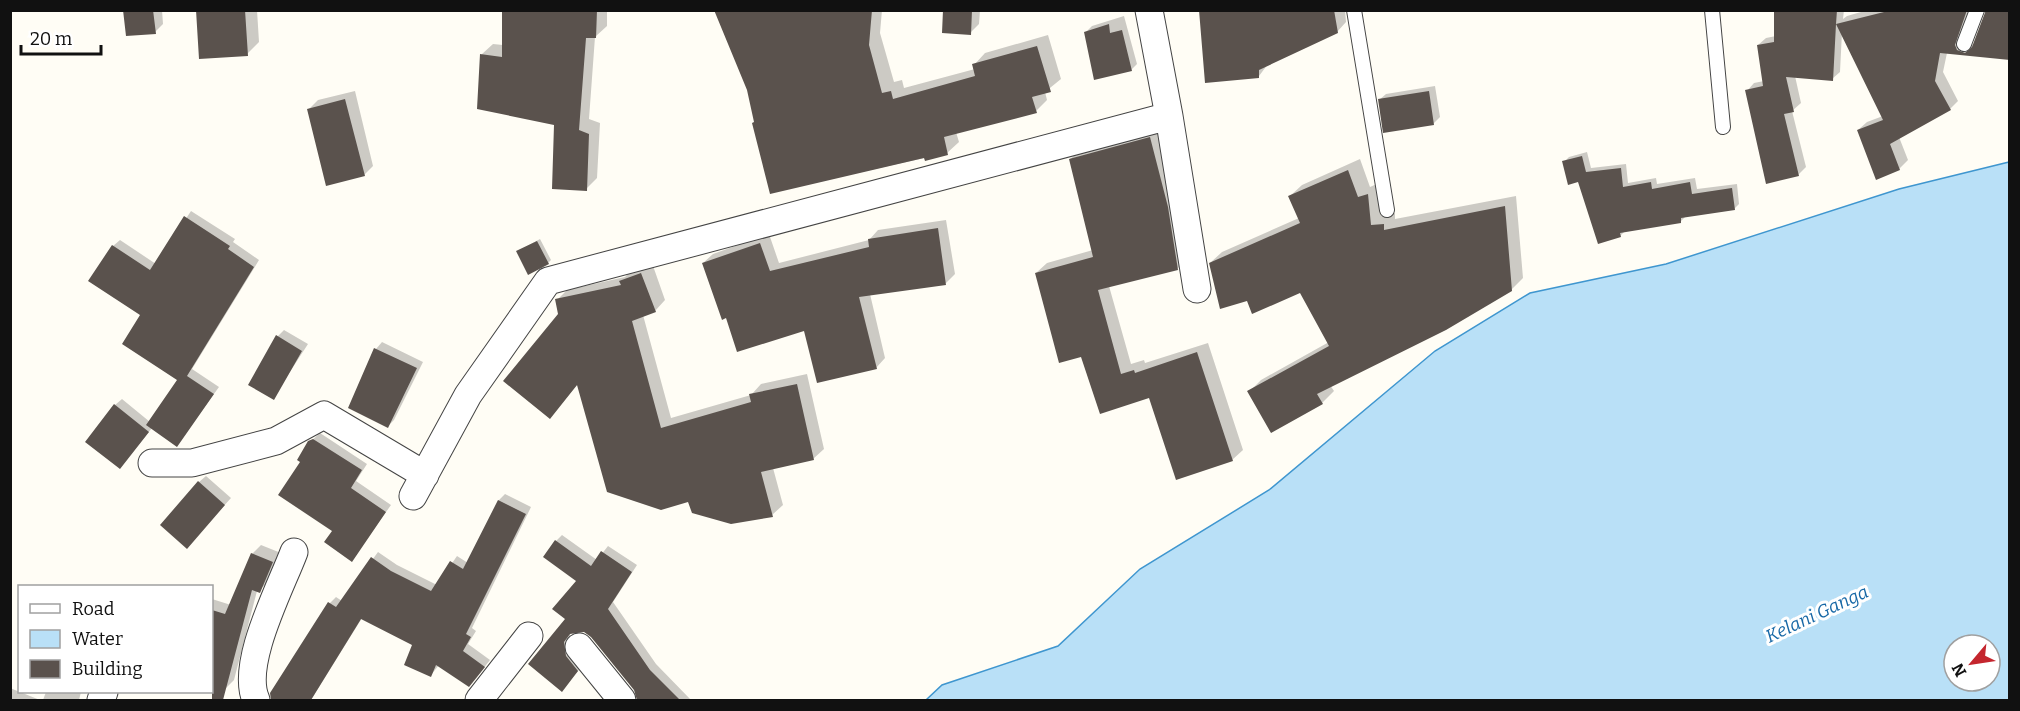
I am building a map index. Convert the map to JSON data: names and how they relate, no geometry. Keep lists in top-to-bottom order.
{
  "water": ["Kelani Ganga"],
  "legend": ["Road", "Water", "Building"],
  "scale_bar": "20 m",
  "north": "bottom left"
}
